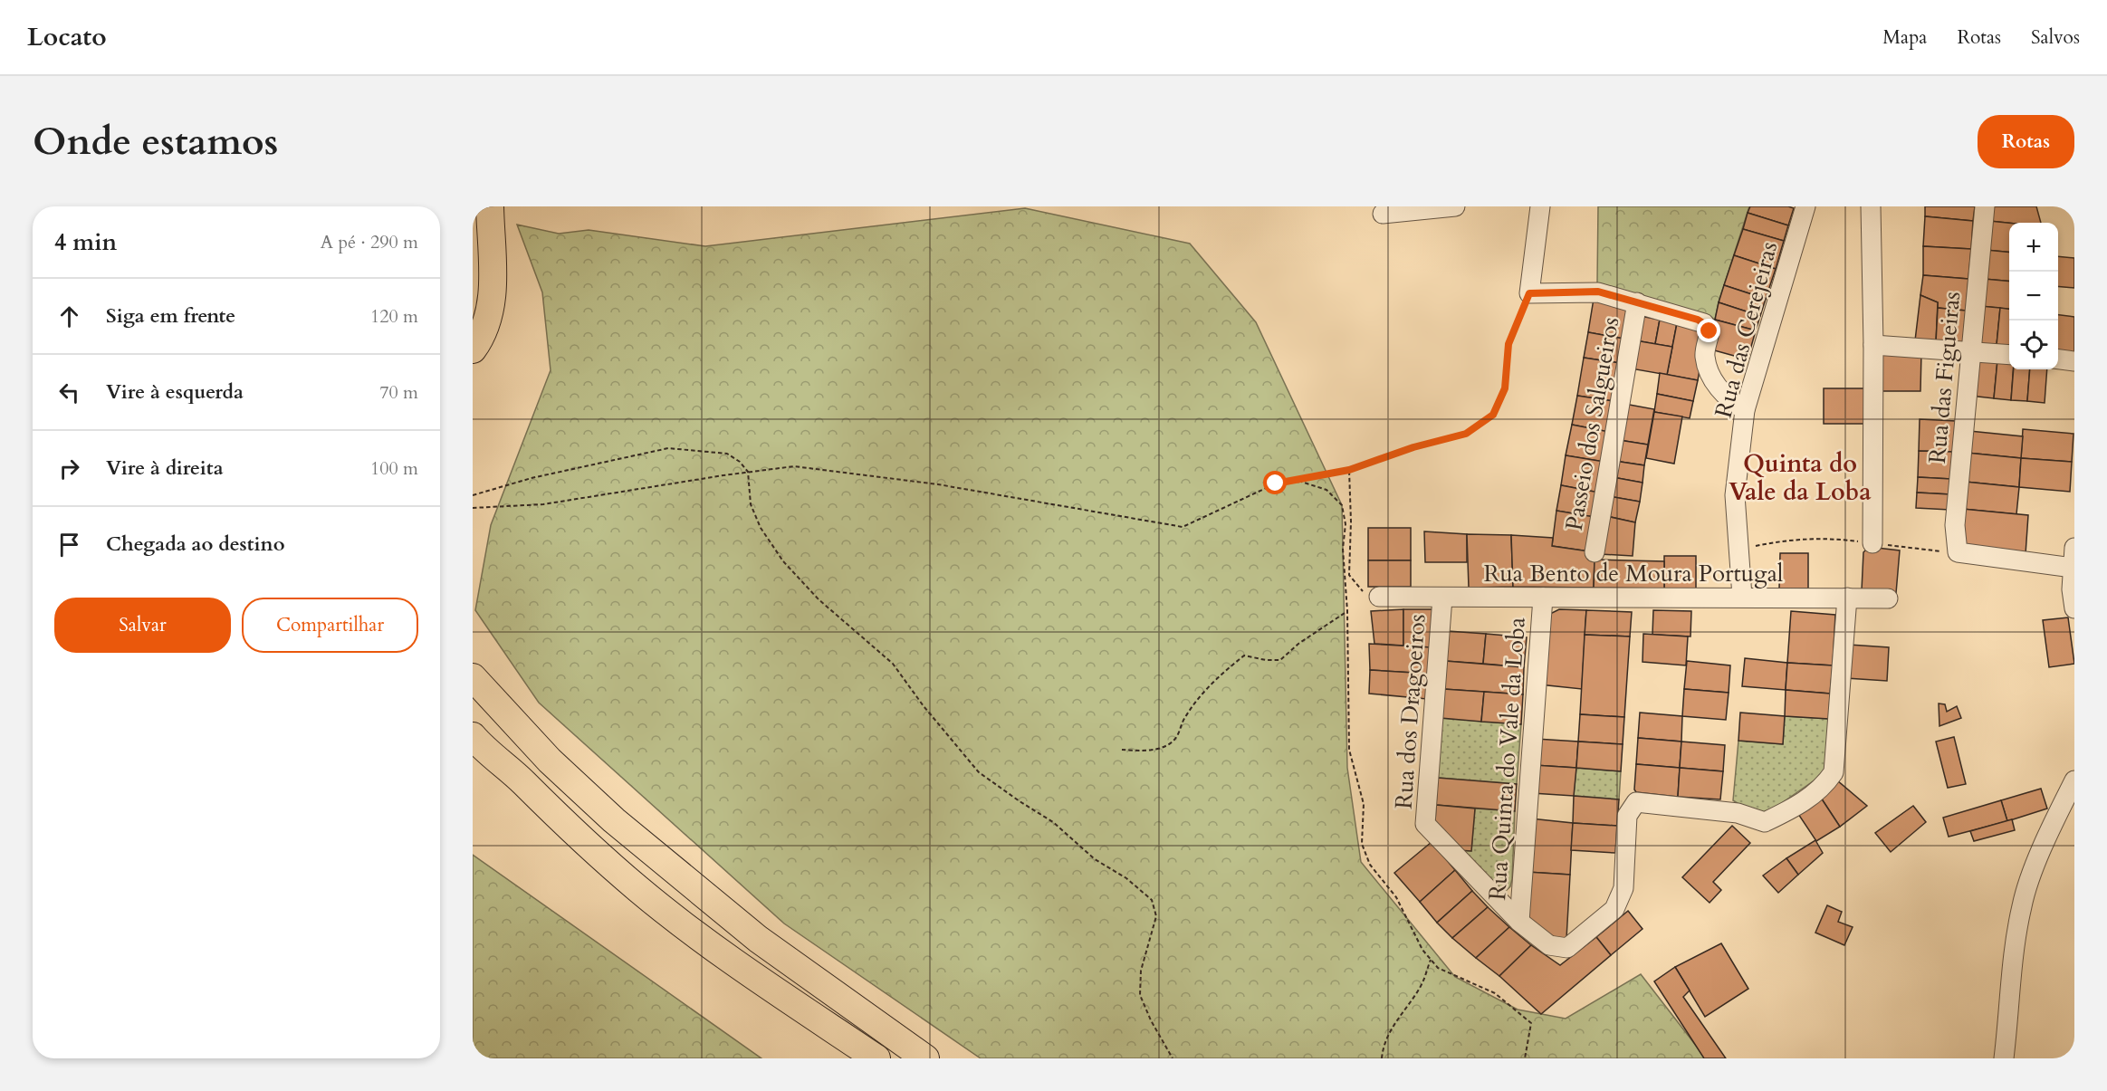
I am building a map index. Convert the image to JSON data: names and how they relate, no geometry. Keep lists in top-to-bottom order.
{
  "streets": {
    "street": [
      "Rua das Cerejeiras",
      "Rua das Figueiras",
      "Passeio dos Salgueiros",
      "Rua Bento de Moura Portugal",
      "Rua dos Dragoeiros",
      "Rua Quinta do Vale da Loba"
    ]
  },
  "crossings": [
    ["Rua das Cerejeiras", "Rua Bento de Moura Portugal"],
    ["Rua Bento de Moura Portugal", "Rua dos Dragoeiros"],
    ["Rua Bento de Moura Portugal", "Rua Quinta do Vale da Loba"],
    ["Rua dos Dragoeiros", "Rua Quinta do Vale da Loba"]
  ],
  "districts": ["Quinta do Vale da Loba"],
  "page": {
    "header": "Locato",
    "nav": ["Mapa", "Rotas", "Salvos"],
    "buttons": [
      "Rotas",
      ["Salvar", "Compartilhar"]
    ],
    "title": "Onde estamos",
    "heading": ["4 min", "A pé · 290 m"],
    "map_buttons": ["+", "−"],
    "list": [
      ["Siga em frente", "120 m"],
      ["Vire à esquerda", "70 m"],
      ["Vire à direita", "100 m"],
      "Chegada ao destino"
    ]
  }
}
